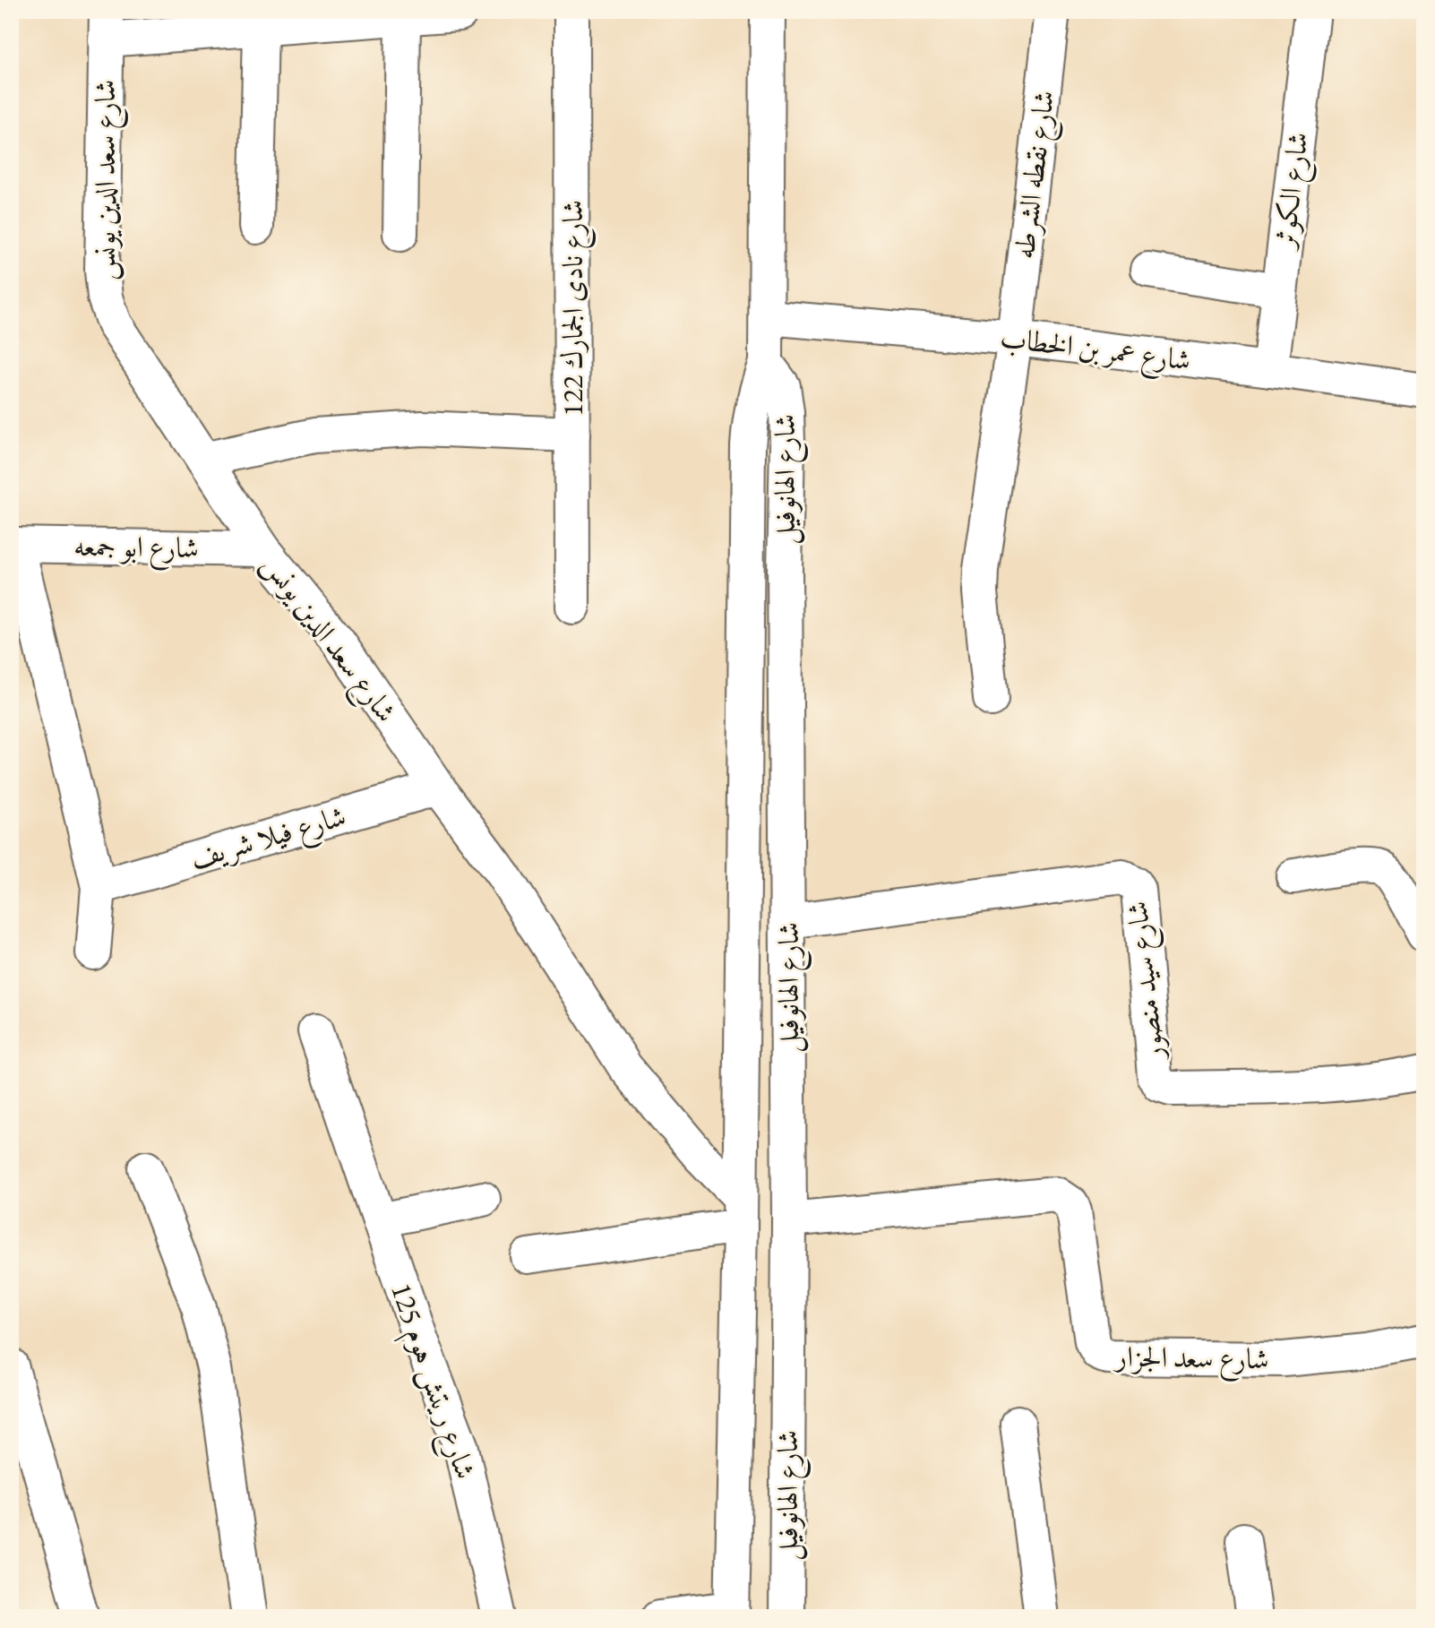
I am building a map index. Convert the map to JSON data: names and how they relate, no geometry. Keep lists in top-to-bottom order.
{
  "streets": {
    "street": [
      "شارع نقطه الشرطه",
      "شارع سعد الدين يونس",
      "شارع الكوثر",
      "شارع نادى الجمارك 122",
      "شارع عمر بن الخطاب",
      "شارع الهانوفيل",
      "شارع ابو جمعه",
      "شارع فيلا شريف",
      "شارع سيد منصور",
      "شارع سعد الجزار",
      "شارع ريتش هوم 125"
    ]
  },
  "crossings": [
    ["شارع نقطه الشرطه", "شارع عمر بن الخطاب"],
    ["شارع سعد الدين يونس", "شارع الهانوفيل"],
    ["شارع سعد الدين يونس", "شارع ابو جمعه"],
    ["شارع سعد الدين يونس", "شارع فيلا شريف"],
    ["شارع الكوثر", "شارع عمر بن الخطاب"],
    ["شارع عمر بن الخطاب", "شارع الهانوفيل"],
    ["شارع الهانوفيل", "شارع سيد منصور"],
    ["شارع الهانوفيل", "شارع سعد الجزار"]
  ]
}
